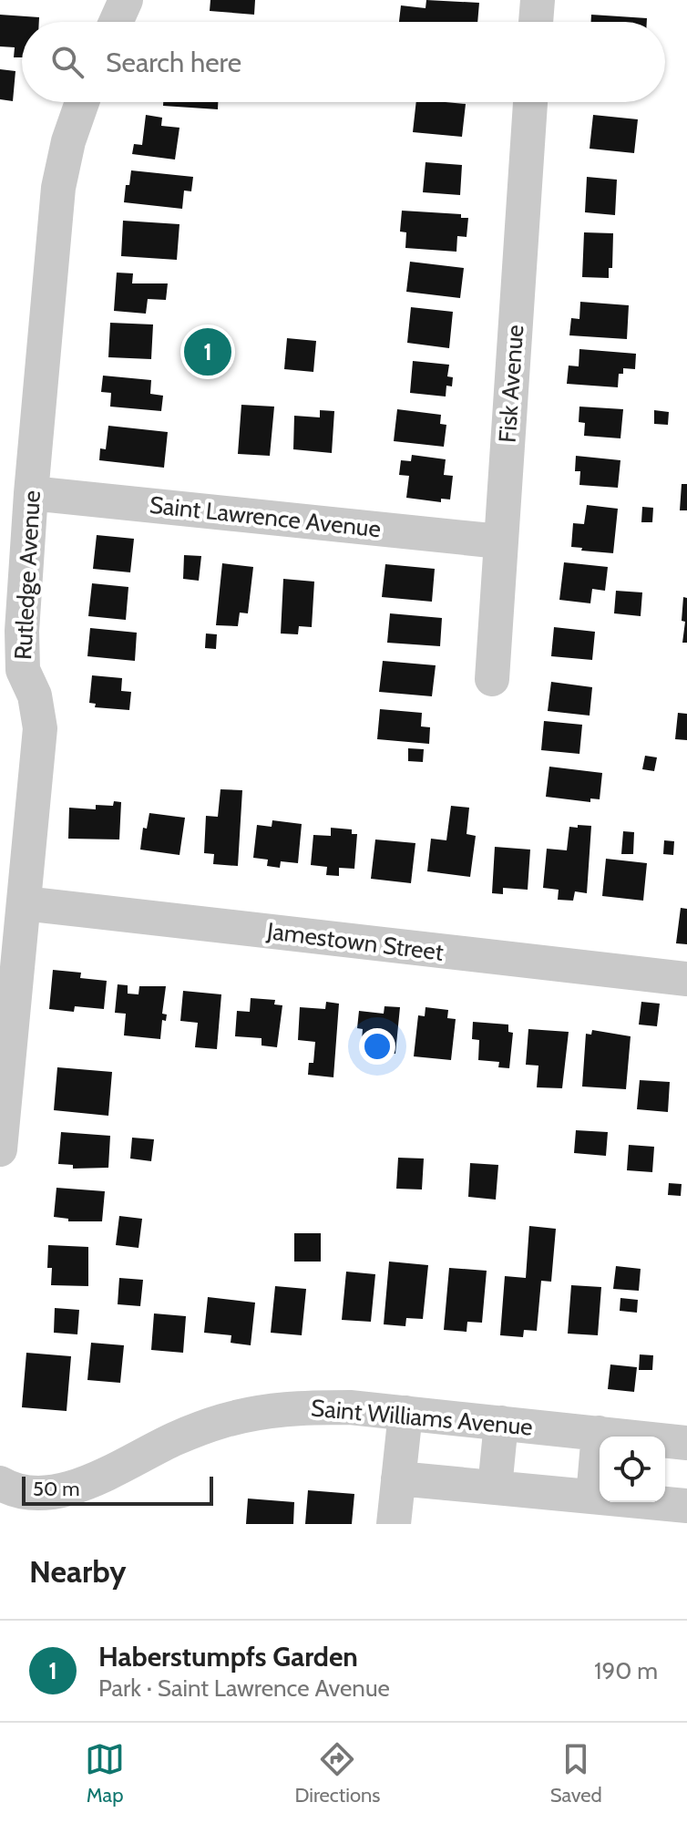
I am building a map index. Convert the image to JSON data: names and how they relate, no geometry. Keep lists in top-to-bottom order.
{
  "streets": {
    "street": [
      "Fisk Avenue",
      "Saint Lawrence Avenue",
      "Rutledge Avenue",
      "Jamestown Street",
      "Saint Williams Avenue"
    ]
  },
  "crossings": [
    ["Fisk Avenue", "Saint Lawrence Avenue"],
    ["Saint Lawrence Avenue", "Rutledge Avenue"],
    ["Rutledge Avenue", "Jamestown Street"]
  ],
  "scale_bar": "50 m",
  "page": {
    "search": "Search here",
    "pins": "1",
    "scale": "50 m",
    "heading": "Nearby",
    "list": [
      {
        "mark": "1",
        "name": "Haberstumpfs Garden",
        "note": "Park · Saint Lawrence Avenue",
        "value": "190 m"
      }
    ],
    "nav": ["Map", "Directions", "Saved"]
  }
}
